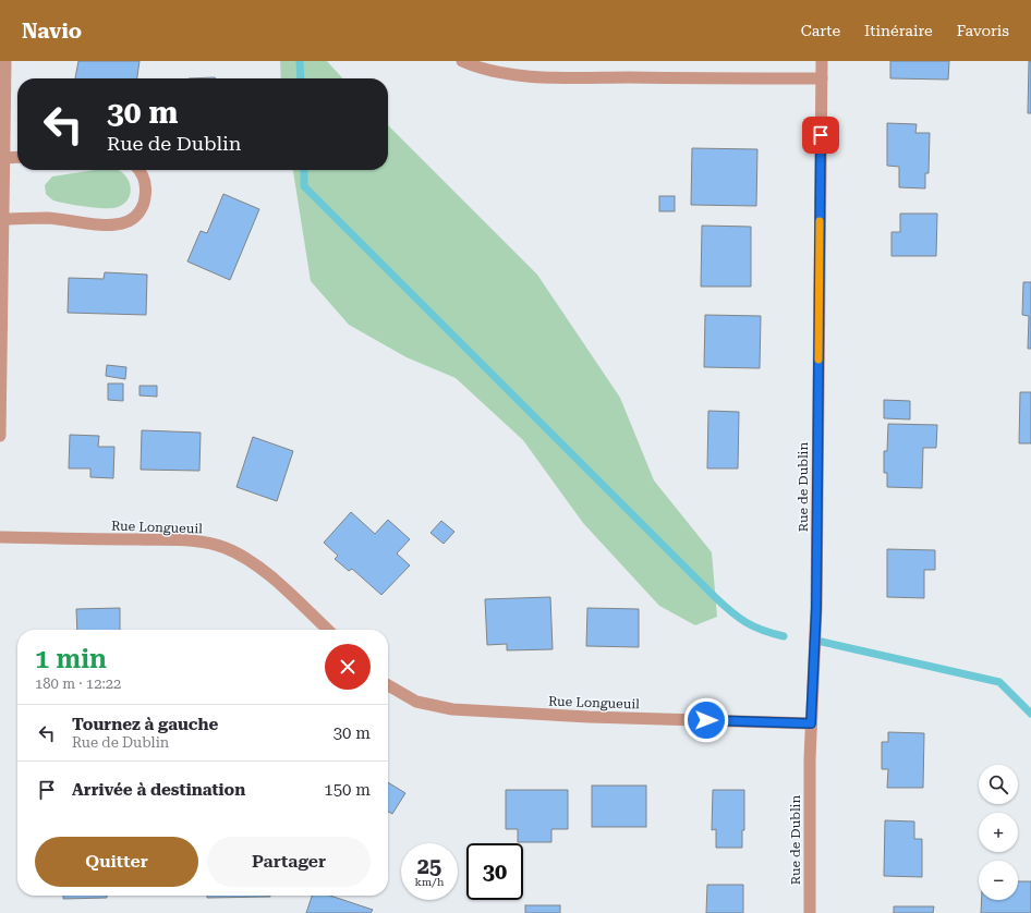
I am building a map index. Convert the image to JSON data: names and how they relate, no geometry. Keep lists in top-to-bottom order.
{
  "streets": {
    "street": ["Rue de Dublin", "Rue Longueuil"]
  },
  "crossings": [
    ["Rue de Dublin", "Rue Longueuil"]
  ],
  "page": {
    "header": "Navio",
    "nav": ["Carte", "Itinéraire", "Favoris"],
    "turn": ["30 m", "Rue de Dublin"],
    "heading": ["1 min", "180 m · 12:22"],
    "list": [
      {
        "name": "Tournez à gauche",
        "note": "Rue de Dublin",
        "value": "30 m"
      },
      {
        "name": "Arrivée à destination",
        "value": "150 m"
      }
    ],
    "map_buttons": ["+", "−"],
    "buttons": ["Quitter", "Partager"],
    "speed": "25 km/h",
    "limit": "30"
  }
}
